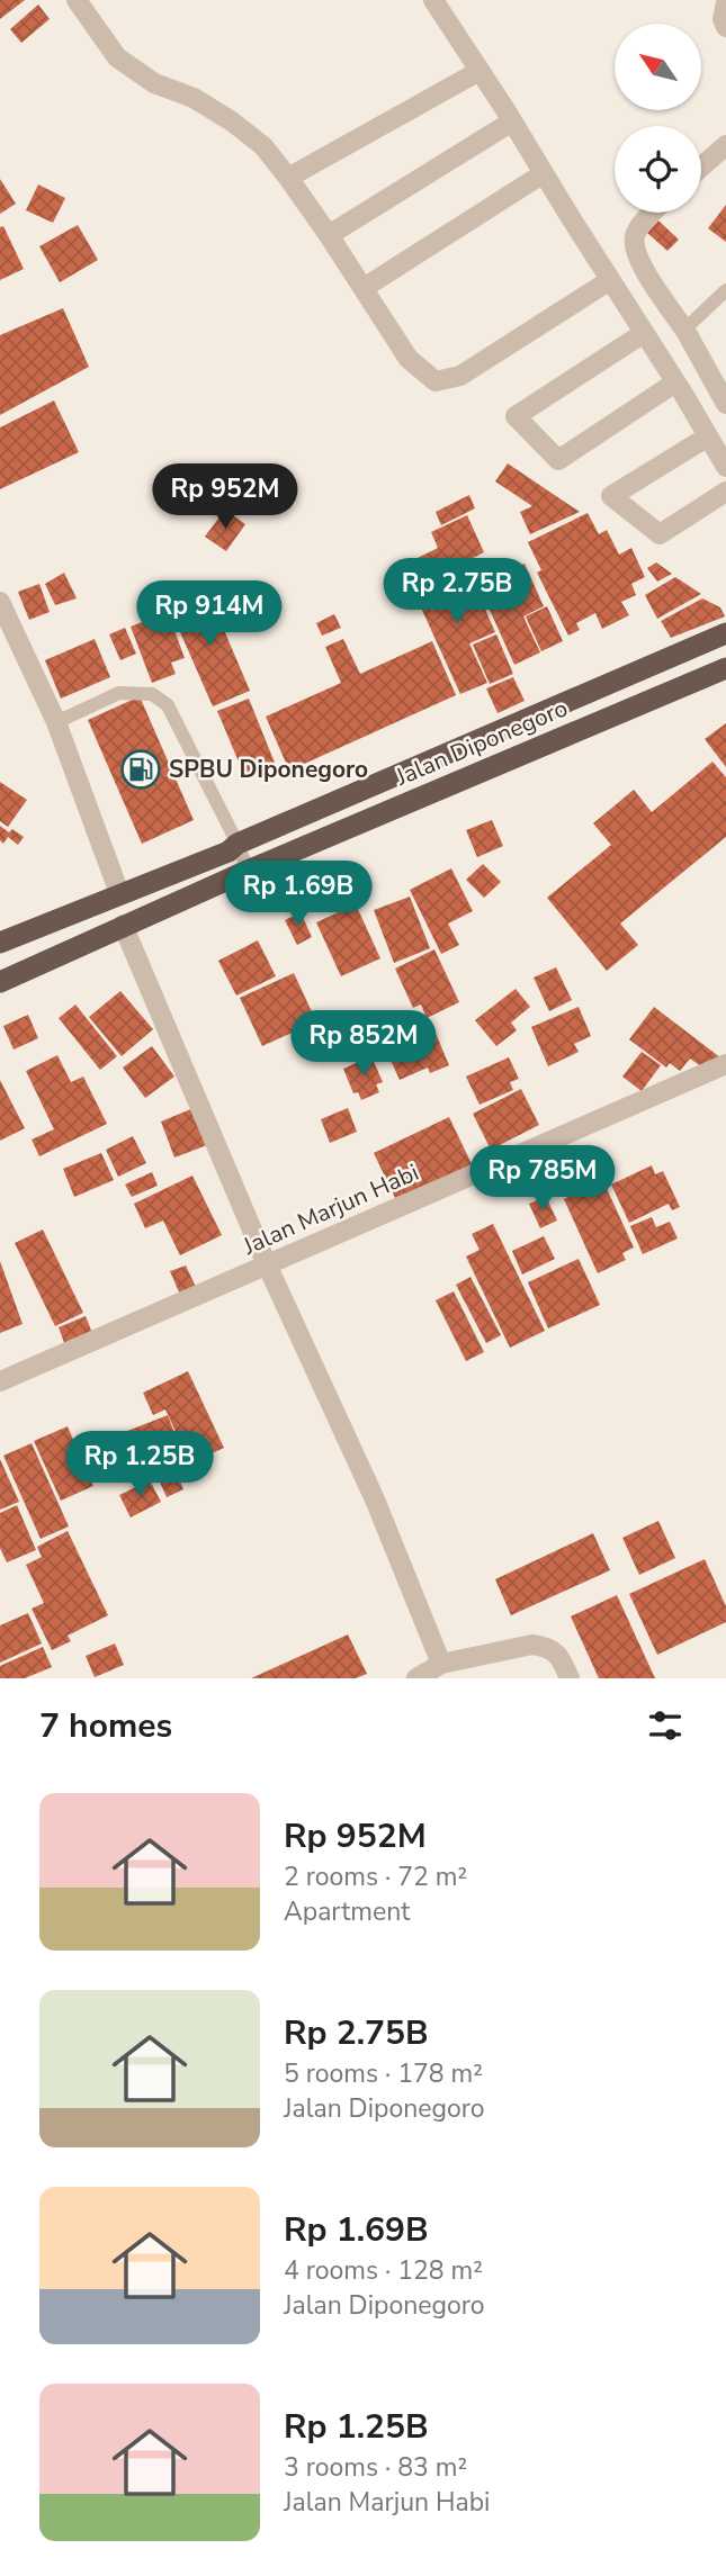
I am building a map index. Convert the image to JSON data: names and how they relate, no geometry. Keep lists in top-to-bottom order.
{
  "streets": {
    "highway": ["Jalan Diponegoro"],
    "street": ["Jalan Marjun Habi"]
  },
  "places": {
    "fuel station": ["SPBU Diponegoro"]
  },
  "north": "top left",
  "page": {
    "price": [
      "Rp 952M",
      "Rp 2.75B",
      "Rp 914M",
      "Rp 1.69B",
      "Rp 852M",
      "Rp 785M",
      "Rp 1.25B"
    ],
    "heading": "7 homes",
    "list": [
      {
        "name": "Rp 952M",
        "note": "2 rooms · 72 m² · Apartment"
      },
      {
        "name": "Rp 2.75B",
        "note": "5 rooms · 178 m² · Jalan Diponegoro"
      },
      {
        "name": "Rp 1.69B",
        "note": "4 rooms · 128 m² · Jalan Diponegoro"
      },
      {
        "name": "Rp 1.25B",
        "note": "3 rooms · 83 m² · Jalan Marjun Habi"
      }
    ]
  }
}
